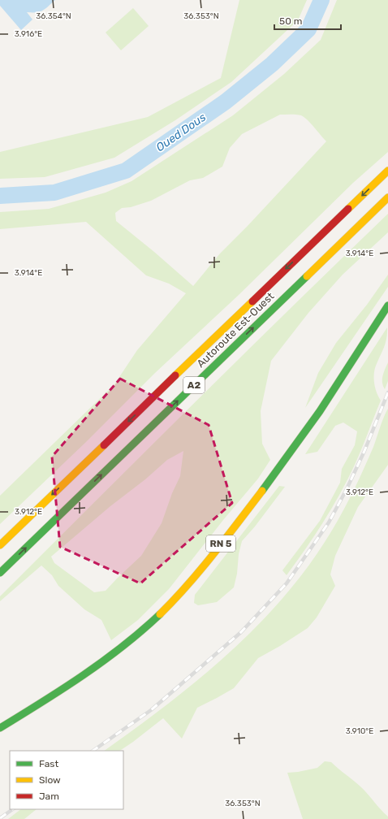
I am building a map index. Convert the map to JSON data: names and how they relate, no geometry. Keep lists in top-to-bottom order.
{
  "streets": {
    "main road": ["Autoroute Est-Ouest", "A2", "RN 5"]
  },
  "water": ["Oued Dous"],
  "legend": ["Fast", "Slow", "Jam"],
  "scale_bar": "50 m",
  "coordinates": [
    "36.354°N",
    "36.353°N",
    "3.916°E",
    "3.914°E",
    "3.912°E",
    "3.910°E"
  ]
}
